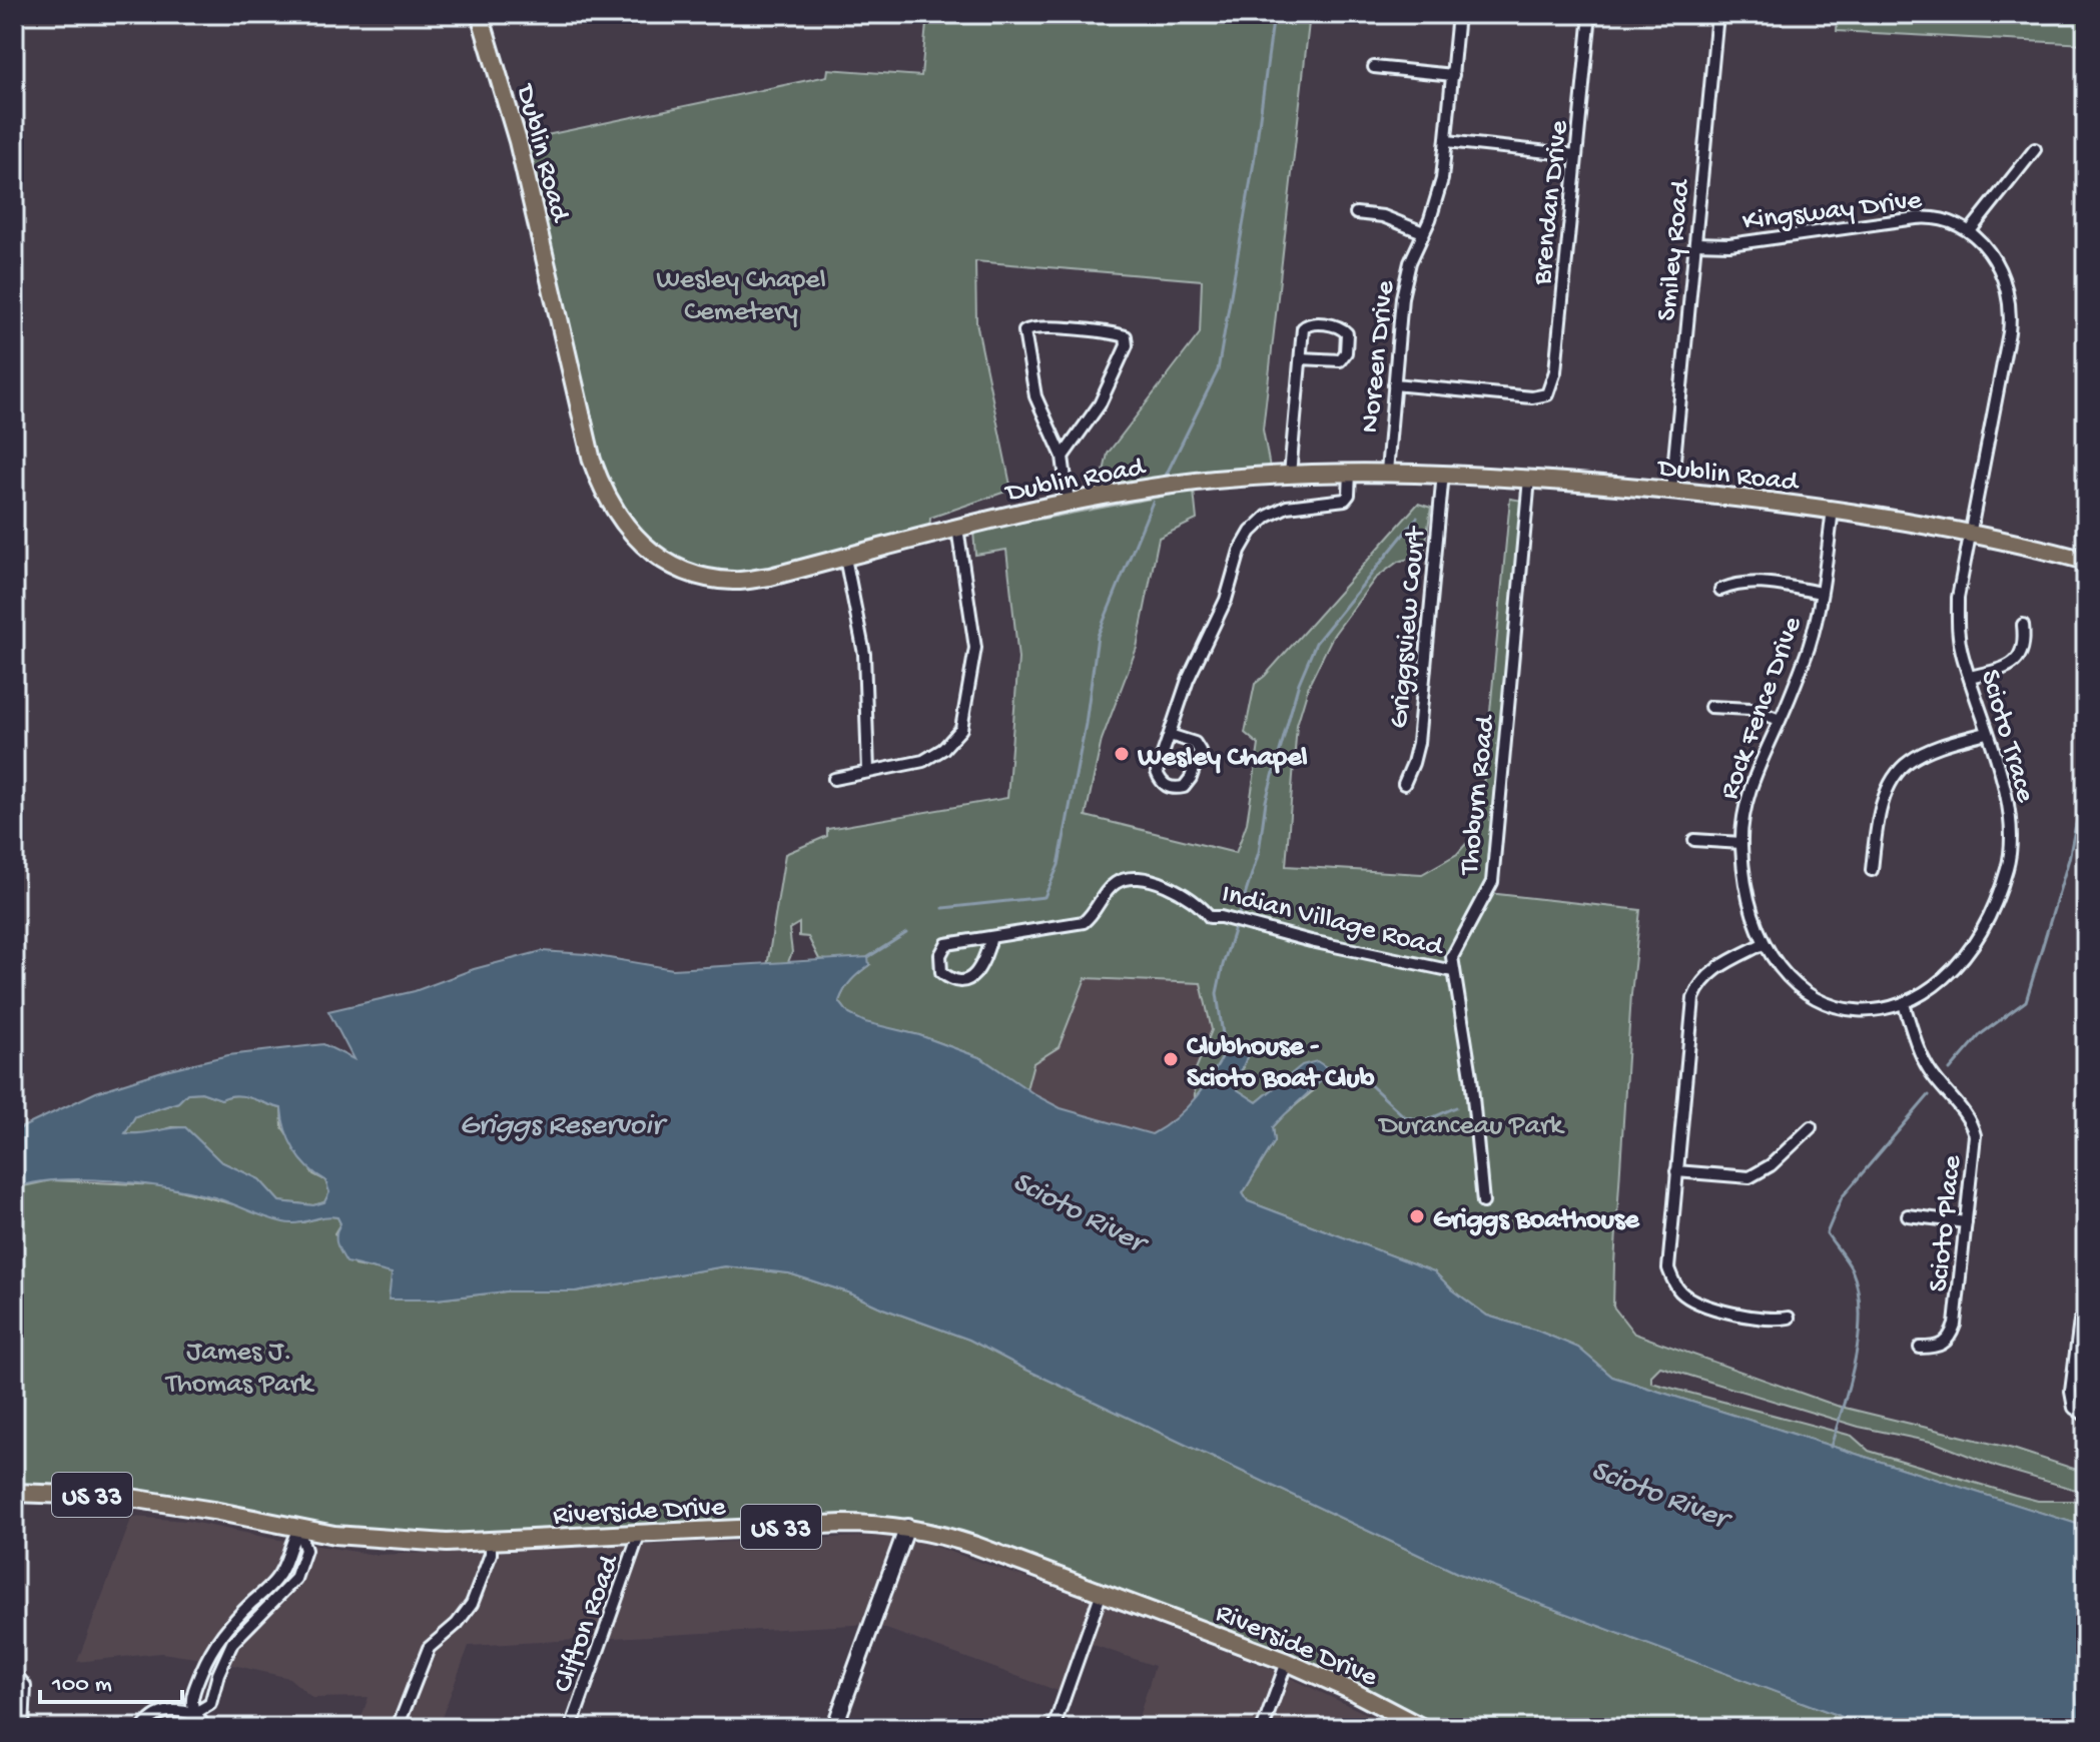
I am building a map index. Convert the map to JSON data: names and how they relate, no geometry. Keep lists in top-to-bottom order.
{
  "streets": {
    "main road": ["Dublin Road", "US 33", "Riverside Drive"],
    "street": [
      "Brendan Drive",
      "Kingsway Drive",
      "Smiley Road",
      "Noreen Drive",
      "Griggsview Court",
      "Rock Fence Drive",
      "Scioto Trace",
      "Thoburn Road",
      "Indian Village Road",
      "Scioto Place",
      "Clifton Road"
    ]
  },
  "crossings": [
    ["Dublin Road", "Smiley Road"],
    ["Dublin Road", "Noreen Drive"],
    ["Dublin Road", "Griggsview Court"],
    ["Dublin Road", "Rock Fence Drive"],
    ["Dublin Road", "Scioto Trace"],
    ["Dublin Road", "Thoburn Road"],
    ["Brendan Drive", "Noreen Drive"],
    ["Kingsway Drive", "Smiley Road"],
    ["Kingsway Drive", "Scioto Trace"],
    ["Rock Fence Drive", "Scioto Trace"],
    ["Rock Fence Drive", "Scioto Place"],
    ["Scioto Trace", "Scioto Place"],
    ["Thoburn Road", "Indian Village Road"],
    ["Riverside Drive", "Clifton Road"]
  ],
  "water": ["Griggs Reservoir", "Scioto River"],
  "parks": ["Wesley Chapel Cemetery", "Duranceau Park", "James J. Thomas Park"],
  "places": ["Wesley Chapel", "Clubhouse - Scioto Boat Club", "Griggs Boathouse"],
  "scale_bar": "100 m"
}
